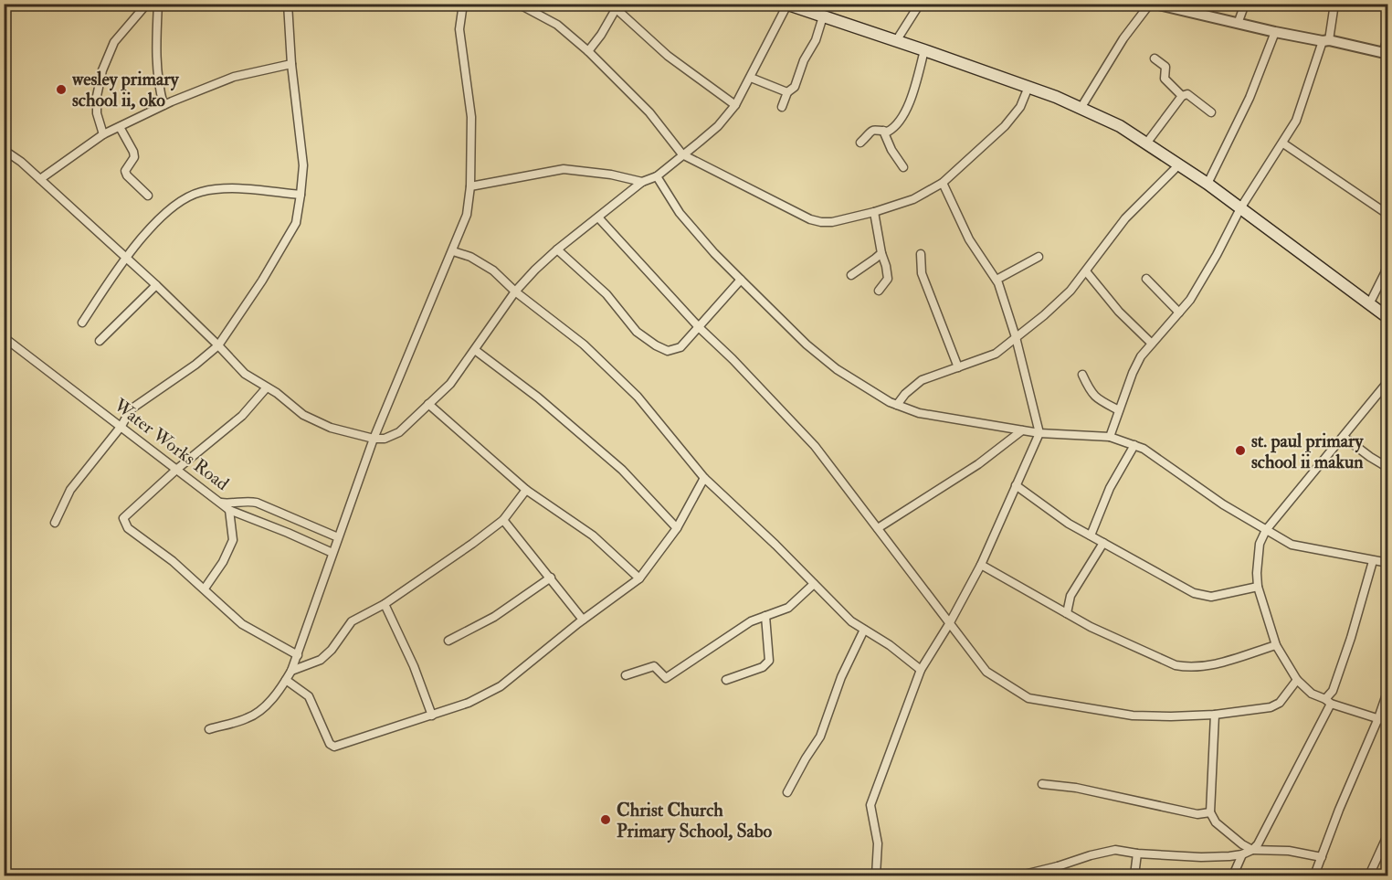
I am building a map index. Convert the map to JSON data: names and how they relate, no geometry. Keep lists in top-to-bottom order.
{
  "streets": {
    "street": ["Water Works Road"]
  },
  "places": ["wesley primary school ii, oko", "st. paul primary school ii makun", "Christ Church Primary School, Sabo"]
}
